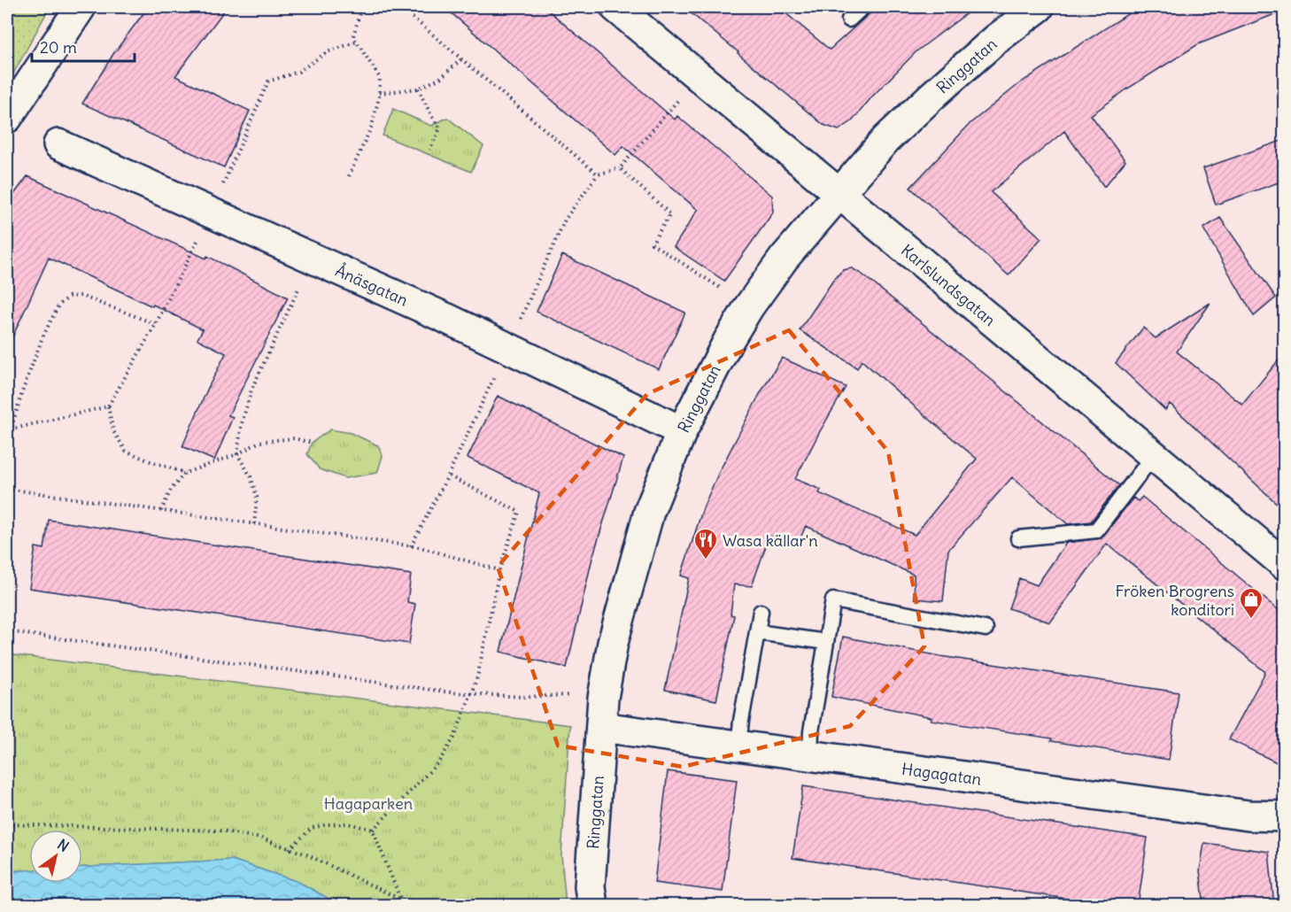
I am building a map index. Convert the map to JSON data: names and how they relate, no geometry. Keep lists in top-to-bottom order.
{
  "streets": {
    "street": [
      "Ringgatan",
      "Ånäsgatan",
      "Karlslundsgatan",
      "Hagagatan"
    ]
  },
  "crossings": [
    ["Ringgatan", "Ånäsgatan"],
    ["Ringgatan", "Karlslundsgatan"],
    ["Ringgatan", "Hagagatan"]
  ],
  "parks": ["Hagaparken"],
  "places": {
    "restaurant": ["Wasa källar'n"],
    "shop": ["Fröken Brogrens konditori"]
  },
  "scale_bar": "20 m",
  "north": "top right"
}
